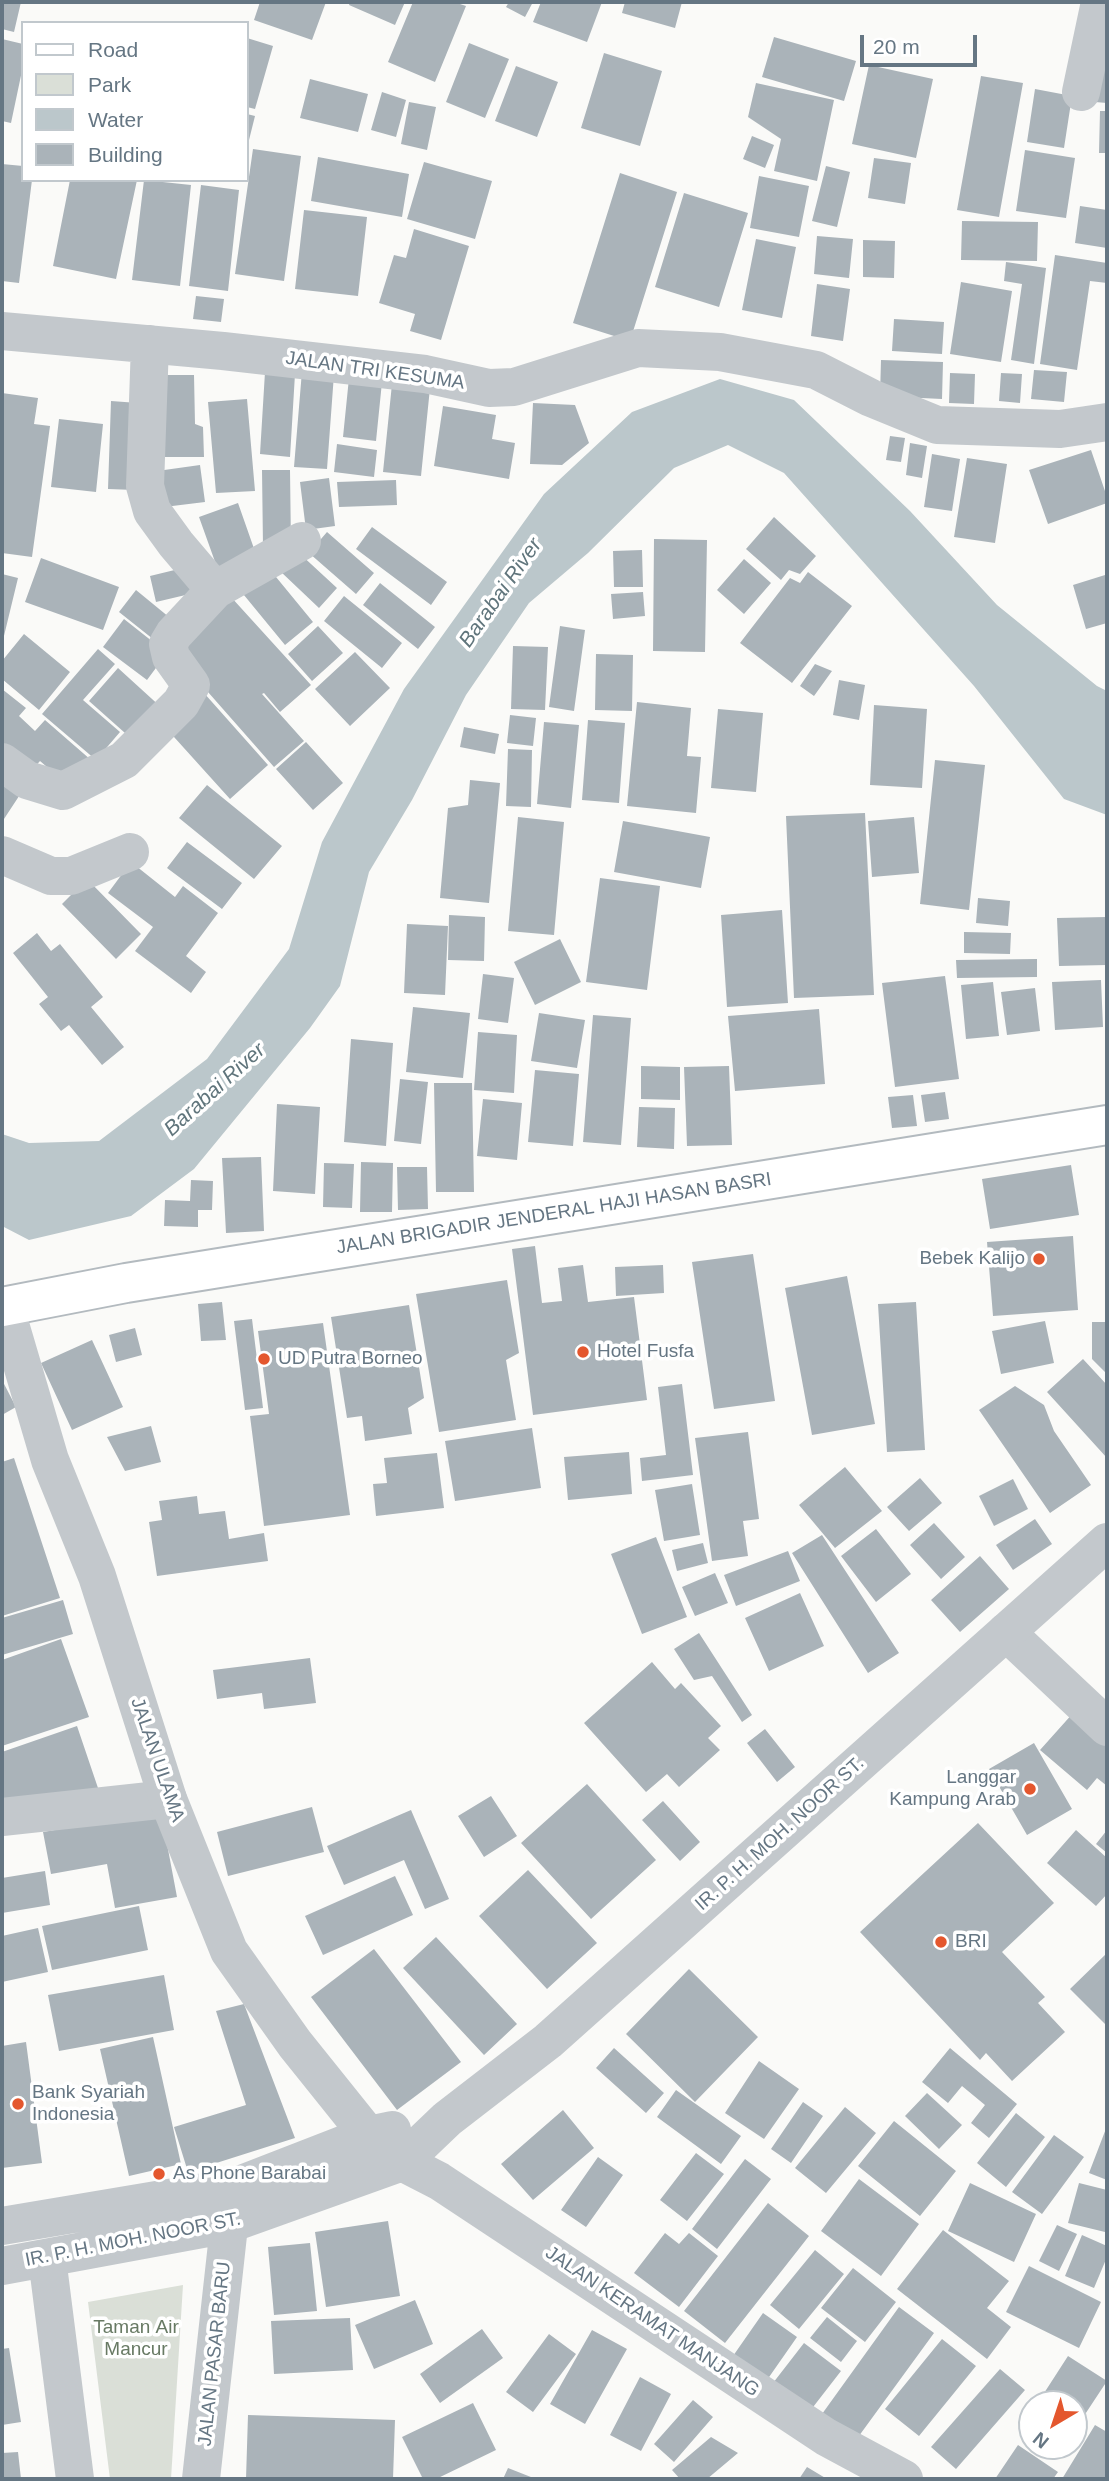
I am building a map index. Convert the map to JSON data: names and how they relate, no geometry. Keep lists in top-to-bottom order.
{
  "streets": {
    "main road": ["JALAN BRIGADIR JENDERAL HAJI HASAN BASRI"],
    "street": [
      "JALAN TRI KESUMA",
      "JALAN ULAMA",
      "IR. P. H. MOH. NOOR ST.",
      "JALAN KERAMAT MANJANG",
      "JALAN PASAR BARU"
    ]
  },
  "crossings": [
    ["JALAN BRIGADIR JENDERAL HAJI HASAN BASRI", "JALAN ULAMA"],
    ["JALAN ULAMA", "IR. P. H. MOH. NOOR ST."],
    ["JALAN ULAMA", "JALAN KERAMAT MANJANG"],
    ["IR. P. H. MOH. NOOR ST.", "JALAN KERAMAT MANJANG"],
    ["IR. P. H. MOH. NOOR ST.", "JALAN PASAR BARU"]
  ],
  "water": ["Barabai River"],
  "parks": ["Taman Air Mancur"],
  "places": [
    "Bebek Kalijo",
    "Hotel Fusfa",
    "UD Putra Borneo",
    "Langgar Kampung Arab",
    "BRI",
    "Bank Syariah Indonesia",
    "As Phone Barabai"
  ],
  "legend": [
    "Road",
    "Park",
    "Water",
    "Building"
  ],
  "scale_bar": "20 m",
  "north": "bottom left"
}
